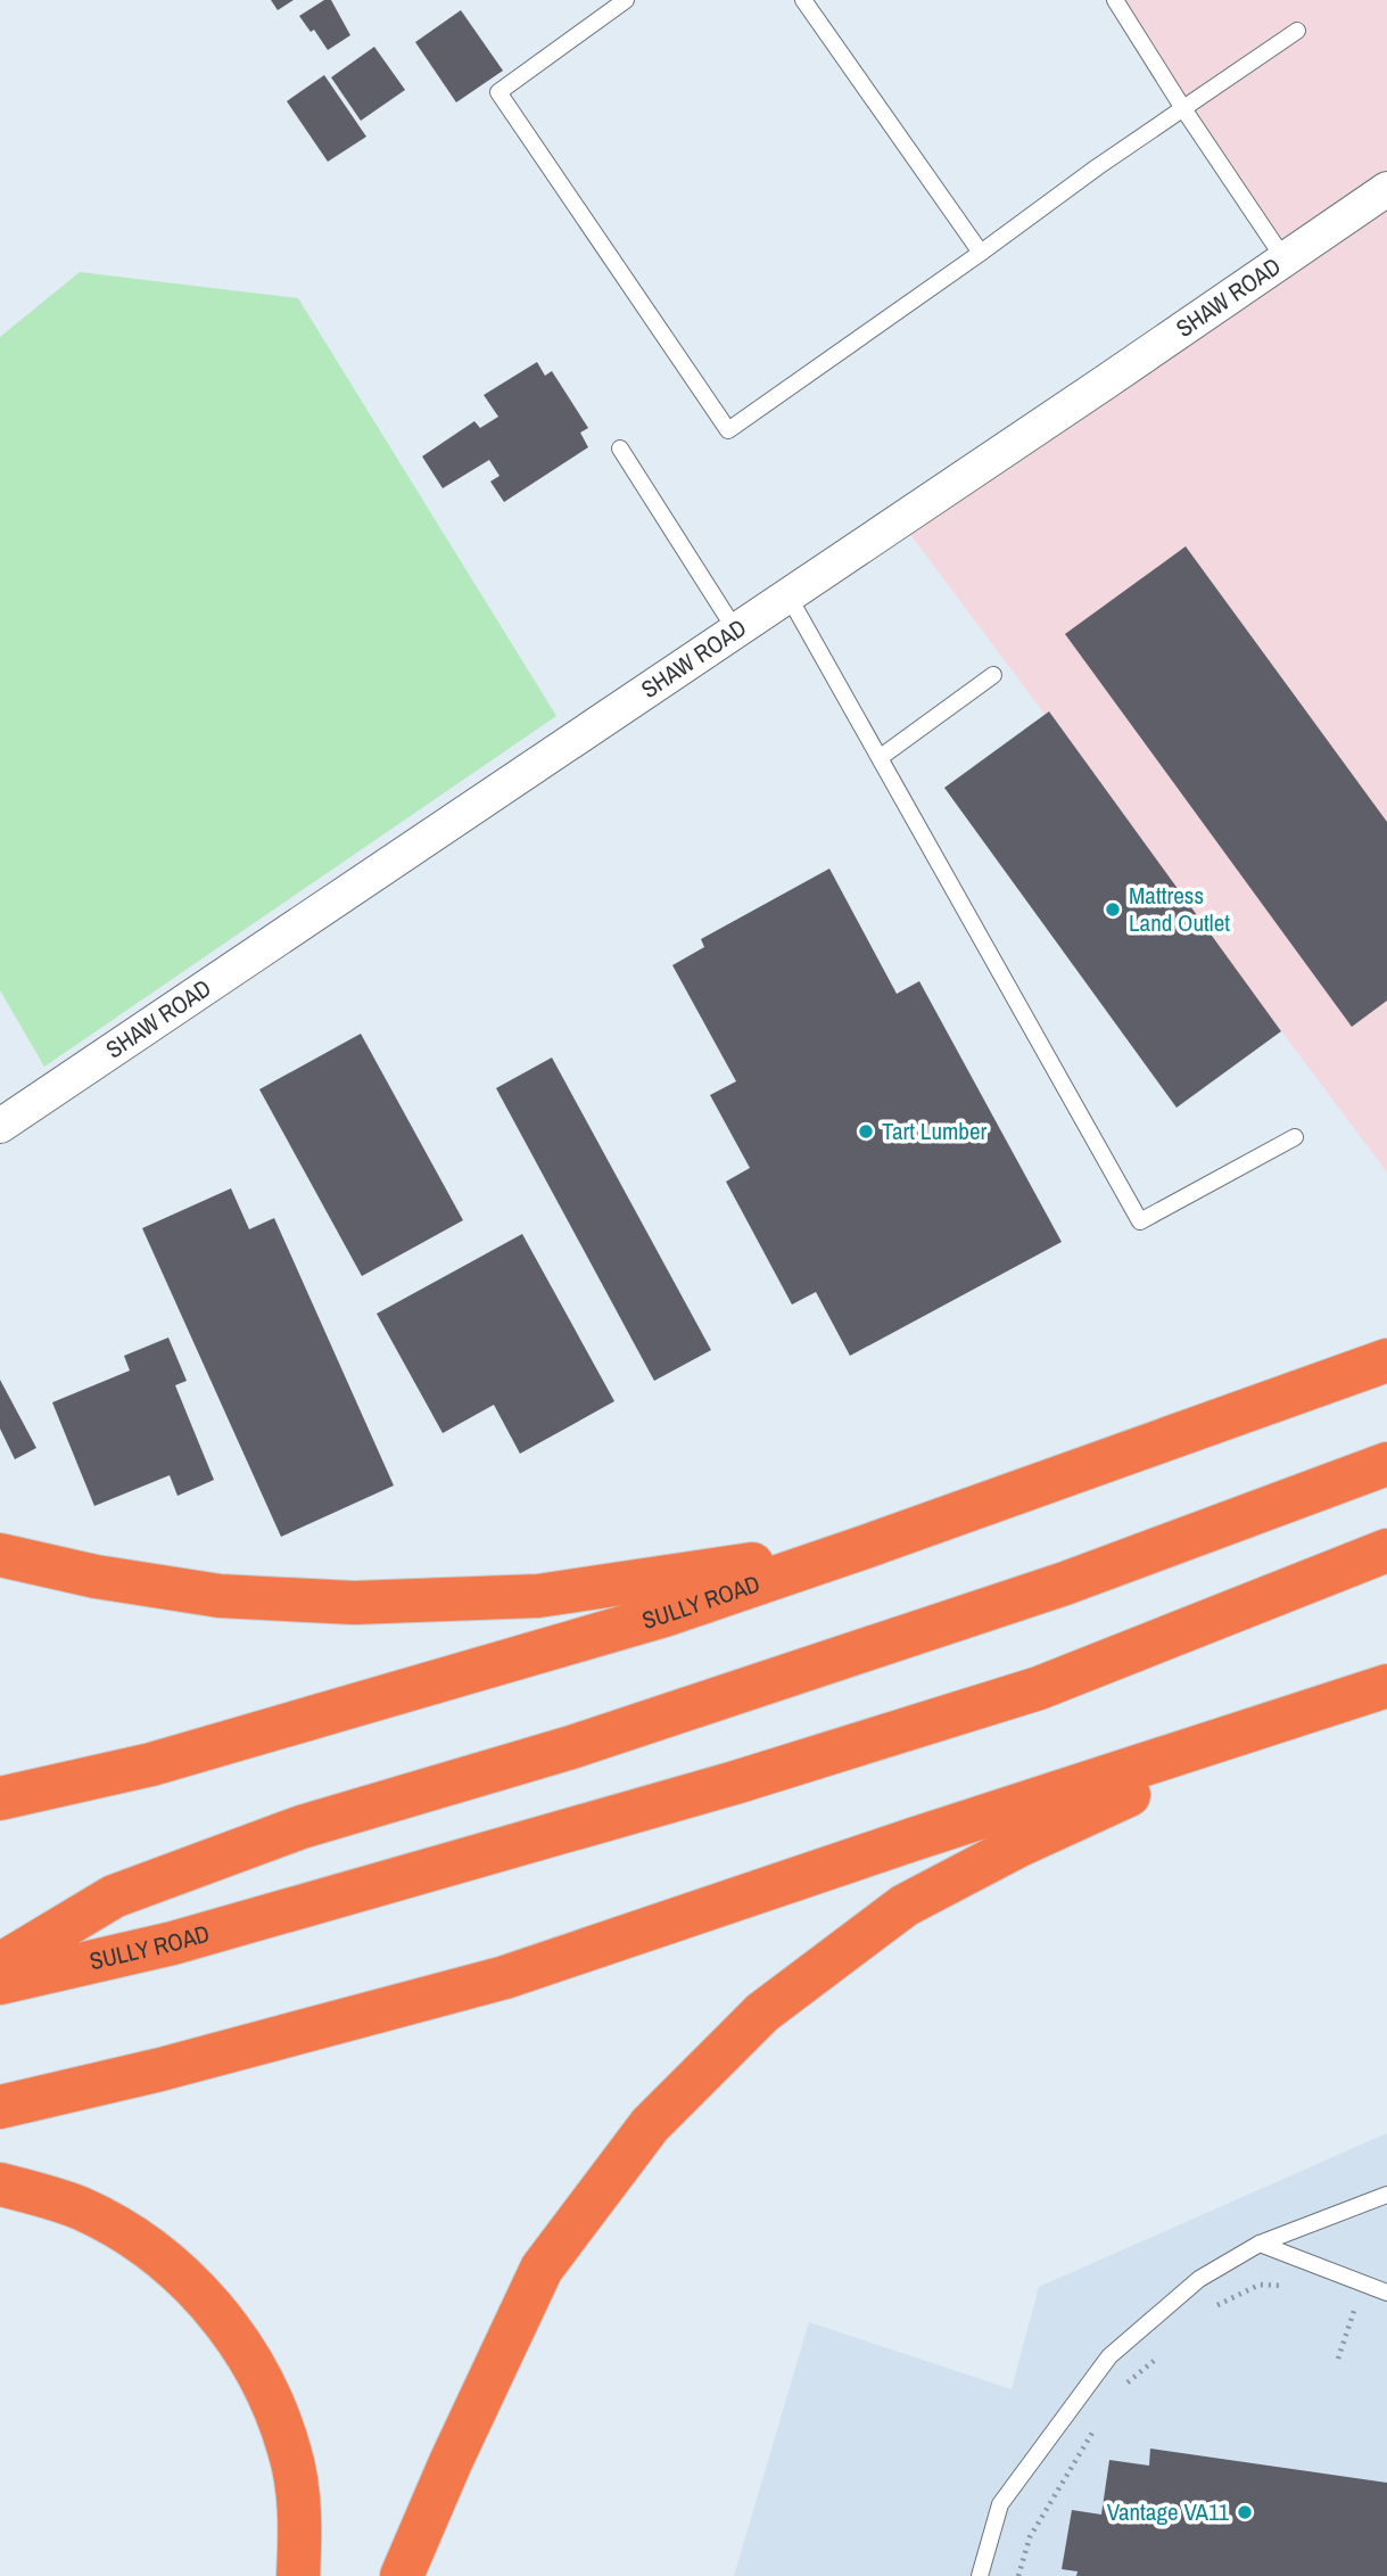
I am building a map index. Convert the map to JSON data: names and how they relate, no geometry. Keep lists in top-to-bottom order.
{
  "streets": {
    "highway": ["SULLY ROAD"],
    "street": ["SHAW ROAD"]
  },
  "places": ["Mattress Land Outlet", "Tart Lumber", "Vantage VA11"]
}
